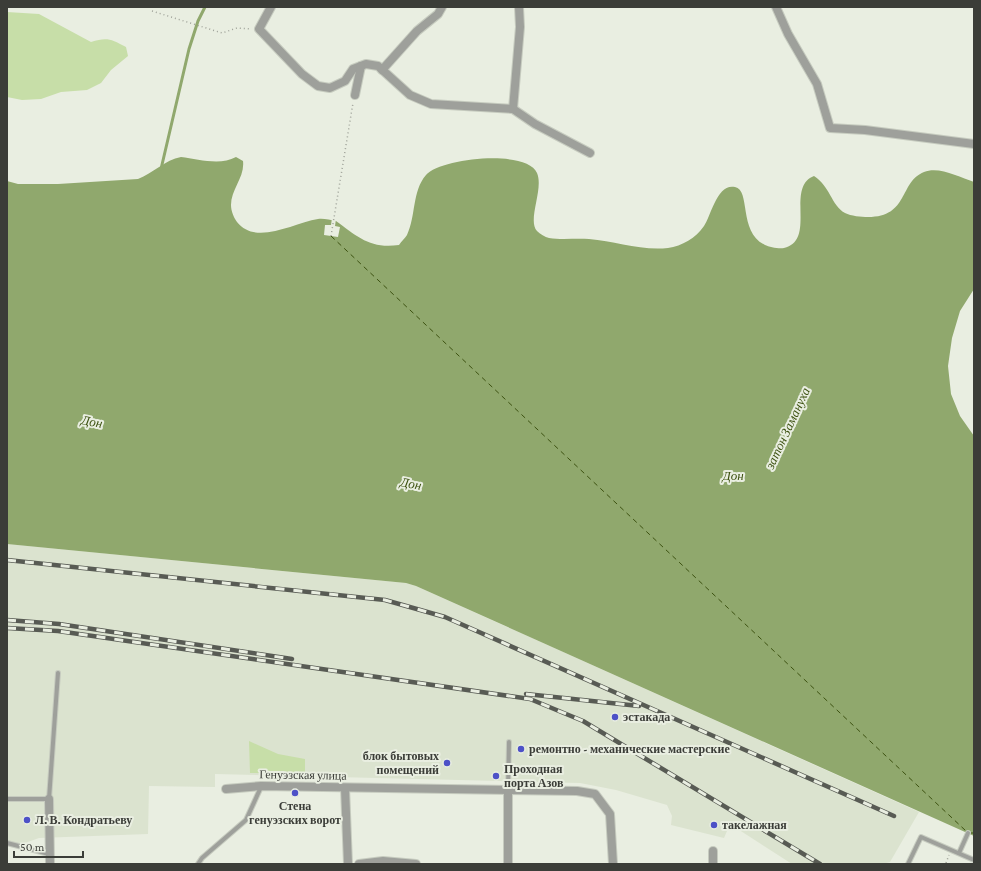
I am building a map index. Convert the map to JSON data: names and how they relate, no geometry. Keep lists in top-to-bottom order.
{
  "streets": {
    "street": ["Генуэзская улица"]
  },
  "water": ["Дон", "затон Замануха"],
  "places": [
    "эстакада",
    "ремонтно - механические мастерские",
    "блок бытовых помещений",
    "Проходная порта Азов",
    "Стена генуэзских ворот",
    "Л. В. Кондратьеву",
    "такелажная"
  ],
  "scale_bar": "50 m"
}
